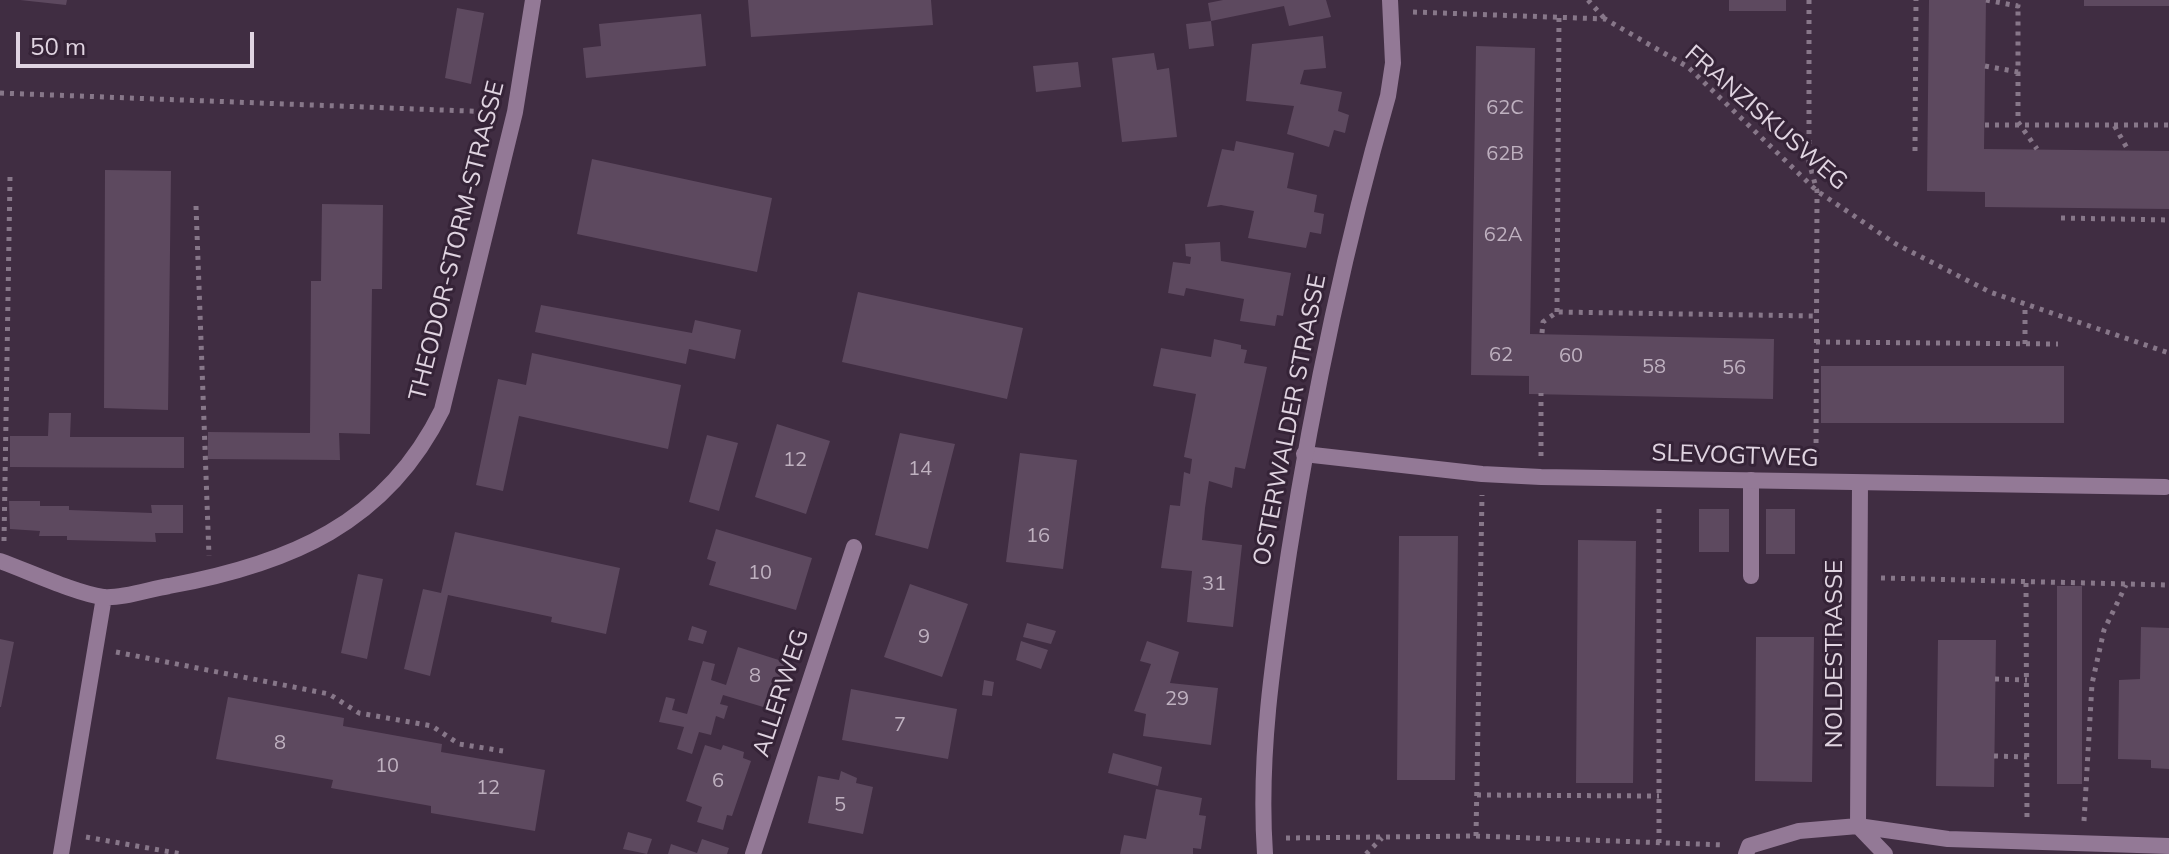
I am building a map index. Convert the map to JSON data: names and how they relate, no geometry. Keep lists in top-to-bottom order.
{
  "streets": {
    "street": [
      "THEODOR-STORM-STRASSE",
      "OSTERWALDER STRASSE",
      "SLEVOGTWEG",
      "NOLDESTRASSE",
      "ALLERWEG"
    ],
    "path": ["FRANZISKUSWEG"]
  },
  "crossings": [
    ["OSTERWALDER STRASSE", "SLEVOGTWEG"],
    ["SLEVOGTWEG", "NOLDESTRASSE"]
  ],
  "house_numbers": [
    "62C",
    "62B",
    "62A",
    "62",
    "60",
    "58",
    "56",
    "12",
    "14",
    "16",
    "10",
    "31",
    "9",
    "8",
    "29",
    "7",
    "8",
    "10",
    "6",
    "12",
    "5"
  ],
  "scale_bar": "50 m"
}
